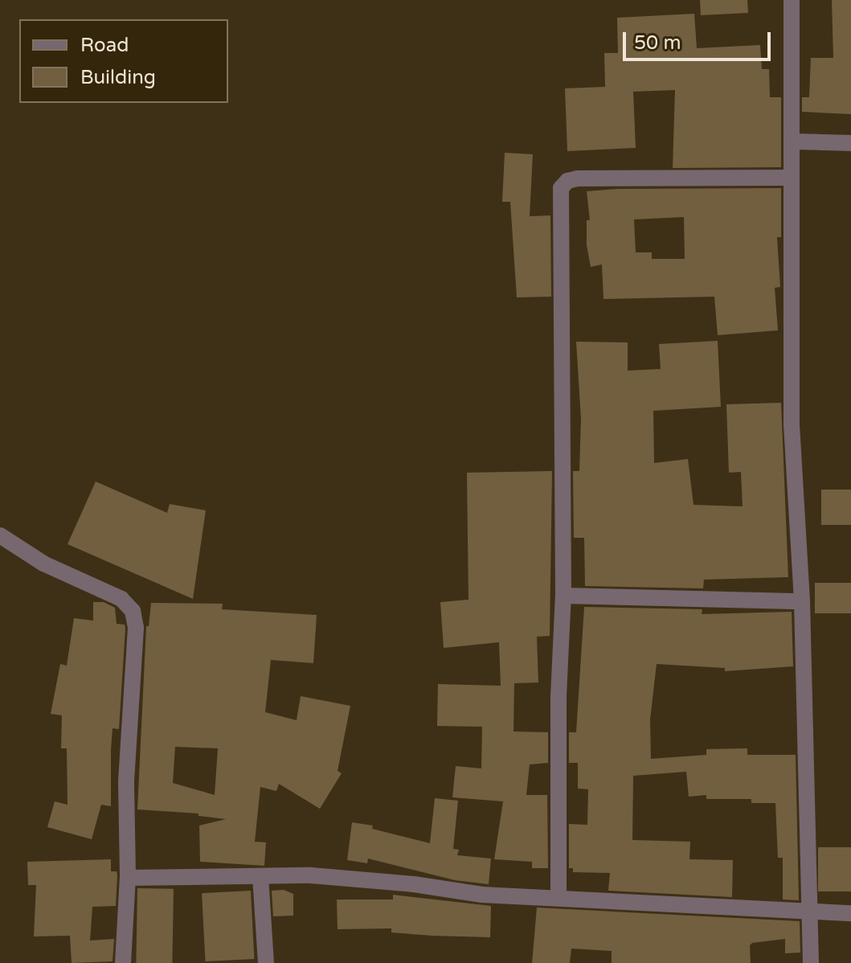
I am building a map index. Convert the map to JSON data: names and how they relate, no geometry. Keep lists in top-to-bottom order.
{
  "legend": ["Road", "Building"],
  "scale_bar": "50 m"
}
